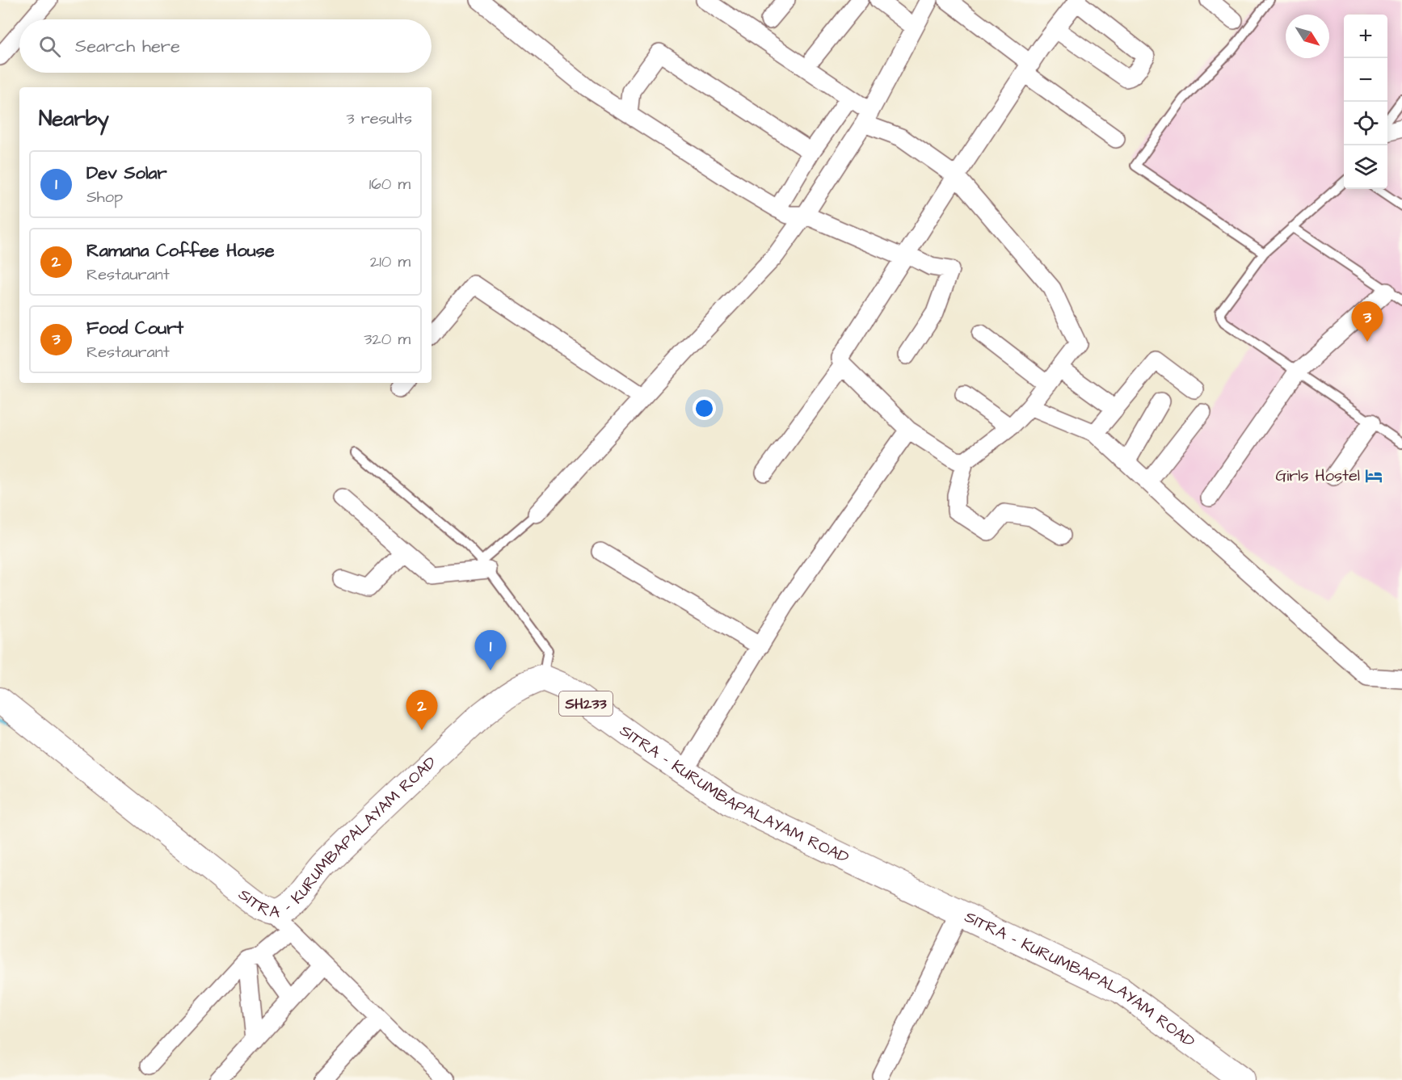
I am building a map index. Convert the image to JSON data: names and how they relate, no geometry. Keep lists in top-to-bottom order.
{
  "streets": {
    "main road": ["SH233", "SITRA - KURUMBAPALAYAM ROAD"]
  },
  "places": {
    "hotel": ["Girls Hostel"]
  },
  "north": "bottom right",
  "page": {
    "map_buttons": ["+", "−"],
    "search": "Search here",
    "heading": ["Nearby", "3 results"],
    "list": [
      {
        "mark": "1",
        "name": "Dev Solar",
        "note": "Shop",
        "value": "160 m"
      },
      {
        "mark": "2",
        "name": "Ramana Coffee House",
        "note": "Restaurant",
        "value": "210 m"
      },
      {
        "mark": "3",
        "name": "Food Court",
        "note": "Restaurant",
        "value": "320 m"
      }
    ],
    "pins": ["3", "1", "2"]
  }
}
